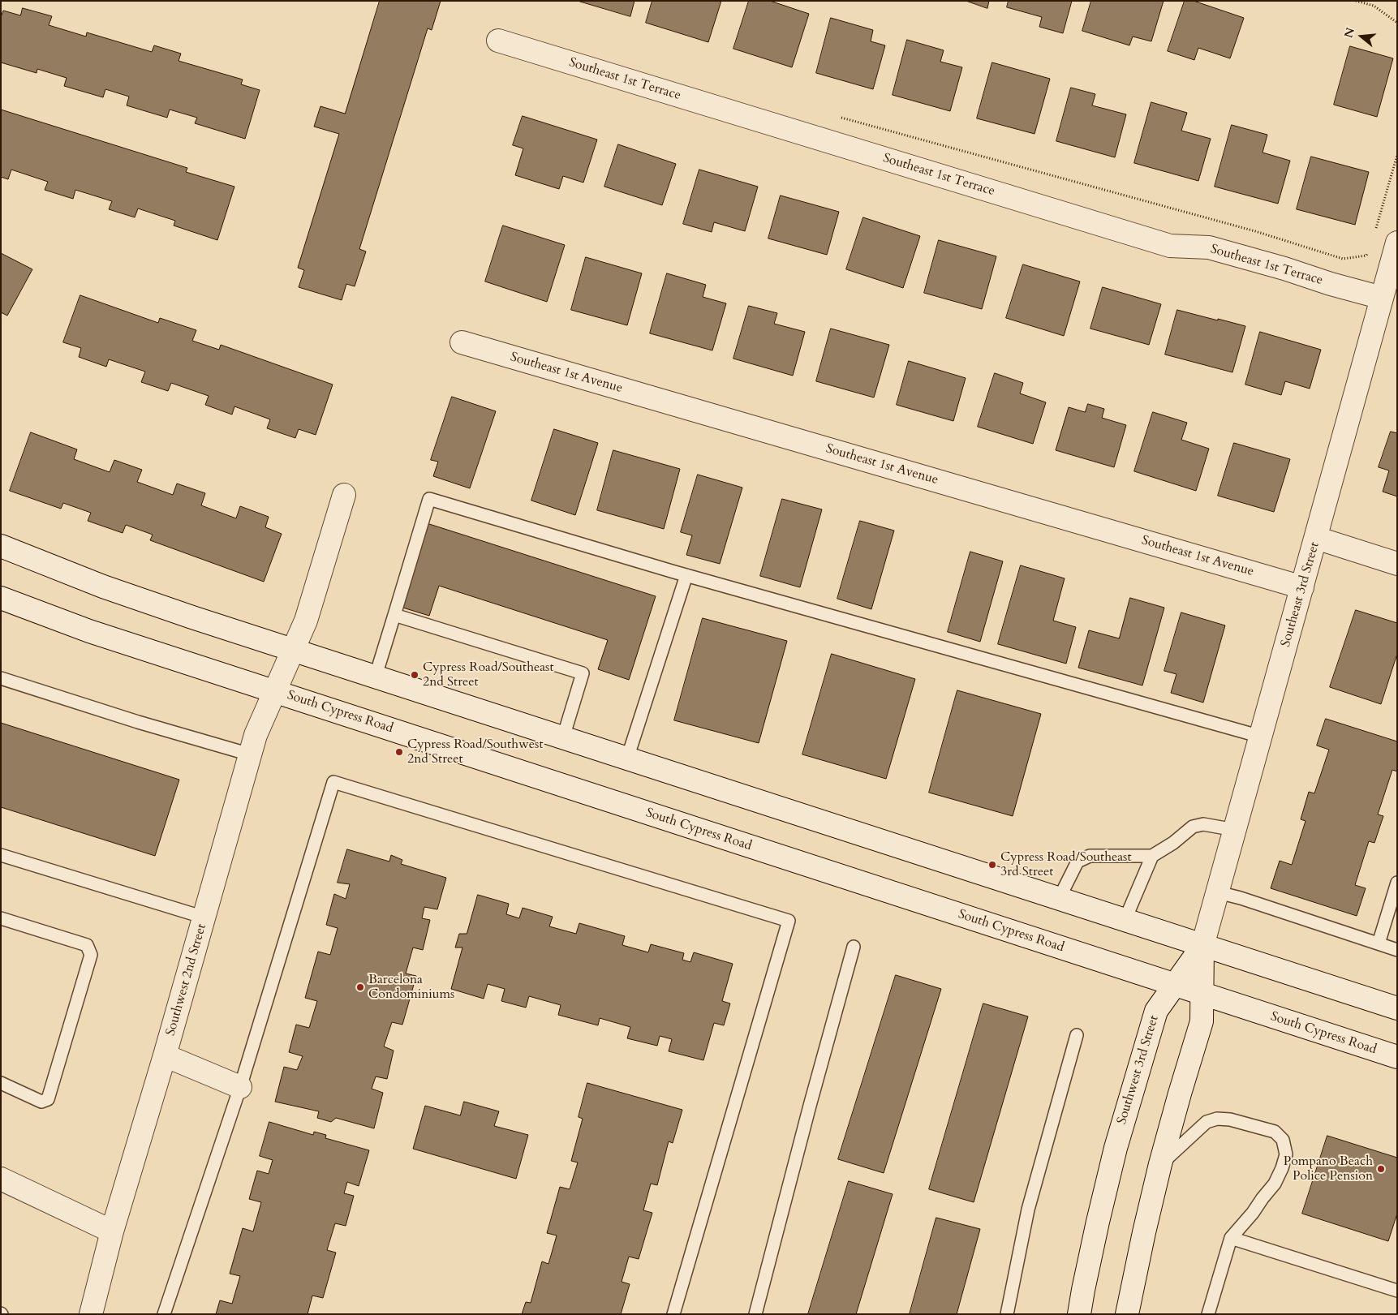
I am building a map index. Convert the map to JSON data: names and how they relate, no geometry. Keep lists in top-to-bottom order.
{
  "streets": {
    "street": [
      "Southeast 1st Terrace",
      "Southeast 1st Avenue",
      "Southeast 3rd Street",
      "South Cypress Road",
      "Southwest 2nd Street",
      "Southwest 3rd Street"
    ]
  },
  "crossings": [
    ["Southeast 1st Terrace", "Southeast 3rd Street"],
    ["Southeast 1st Avenue", "Southeast 3rd Street"],
    ["Southeast 3rd Street", "Southwest 3rd Street"],
    ["South Cypress Road", "Southwest 2nd Street"],
    ["South Cypress Road", "Southwest 3rd Street"]
  ],
  "places": [
    "Cypress Road/Southeast 2nd Street",
    "Cypress Road/Southwest 2nd Street",
    "Cypress Road/Southeast 3rd Street",
    "Barcelona Condominiums",
    "Pompano Beach Police Pension"
  ],
  "north": "left"
}
